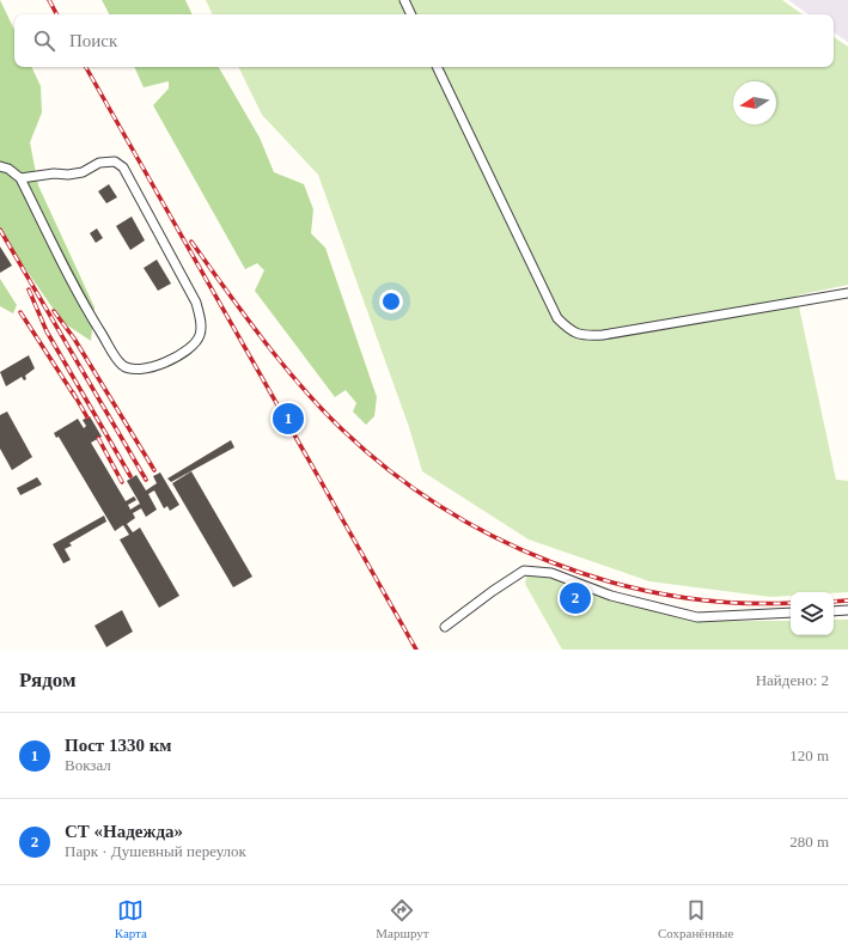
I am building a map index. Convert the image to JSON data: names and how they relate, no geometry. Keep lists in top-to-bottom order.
{
  "north": "left",
  "page": {
    "search": "Поиск",
    "pins": ["1", "2"],
    "heading": ["Рядом", "Найдено: 2"],
    "list": [
      {
        "mark": "1",
        "name": "Пост 1330 км",
        "note": "Вокзал",
        "value": "120 m"
      },
      {
        "mark": "2",
        "name": "СТ «Надежда»",
        "note": "Парк · Душевный переулок",
        "value": "280 m"
      }
    ],
    "nav": ["Карта", "Маршрут", "Сохранённые"]
  }
}
